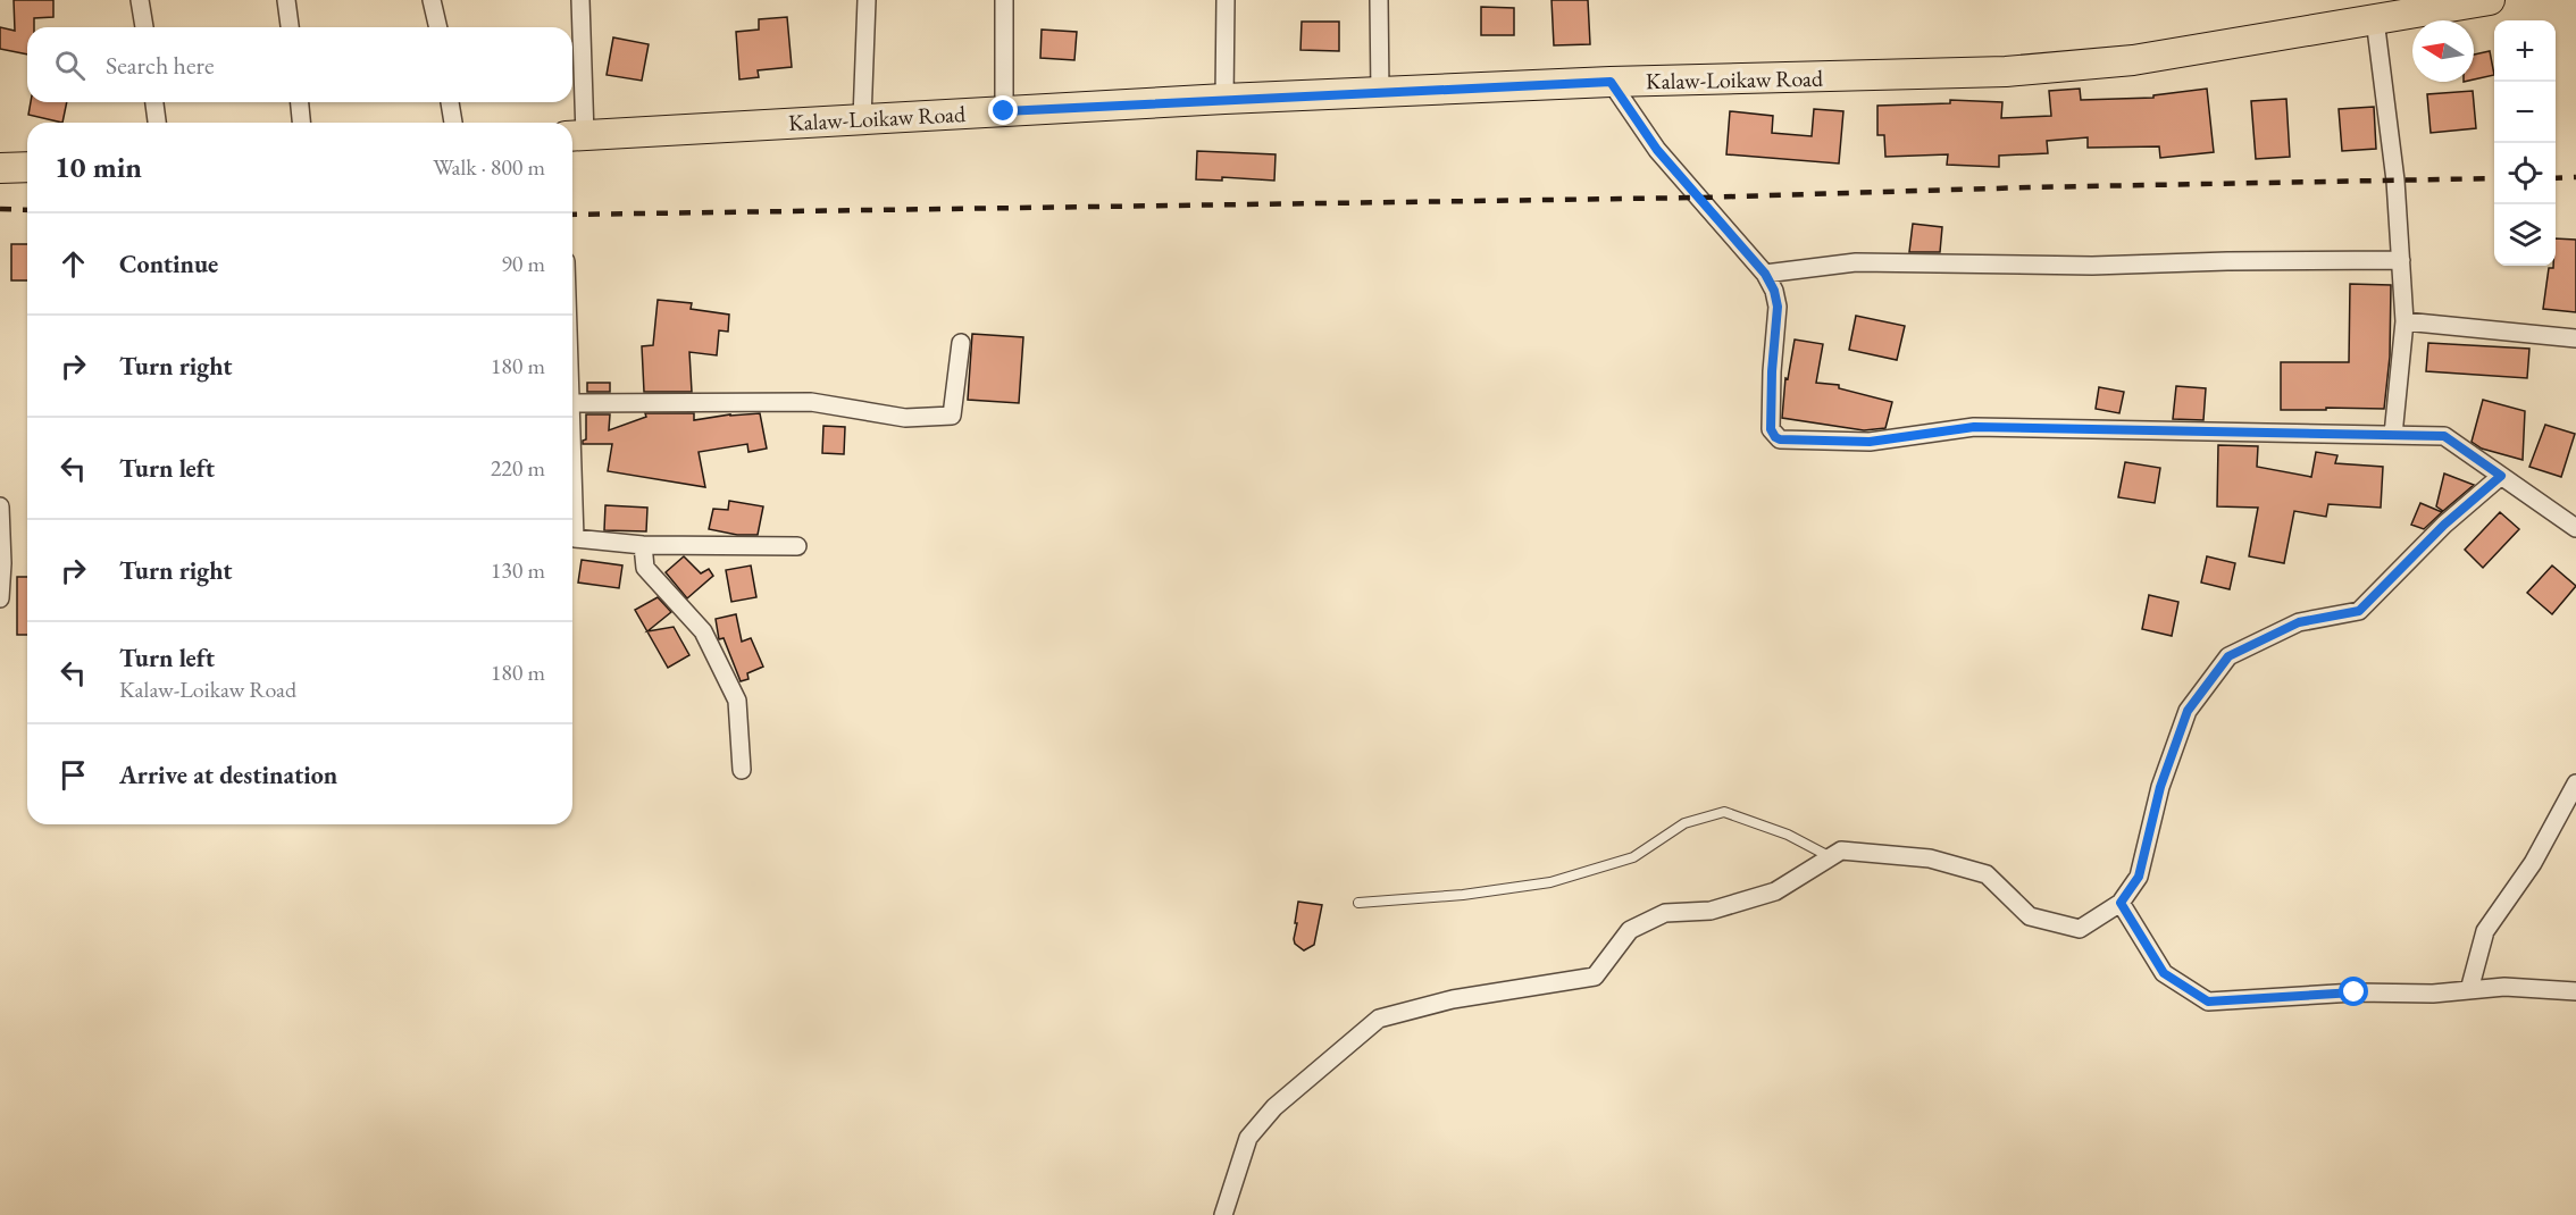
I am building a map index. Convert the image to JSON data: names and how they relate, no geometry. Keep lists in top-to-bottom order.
{
  "streets": {
    "main road": ["Kalaw-Loikaw Road"]
  },
  "north": "left",
  "page": {
    "map_buttons": ["+", "−"],
    "search": "Search here",
    "heading": ["10 min", "Walk · 800 m"],
    "list": [
      ["Continue", "90 m"],
      ["Turn right", "180 m"],
      ["Turn left", "220 m"],
      ["Turn right", "130 m"],
      ["Turn left", "Kalaw-Loikaw Road", "180 m"],
      "Arrive at destination"
    ]
  }
}
